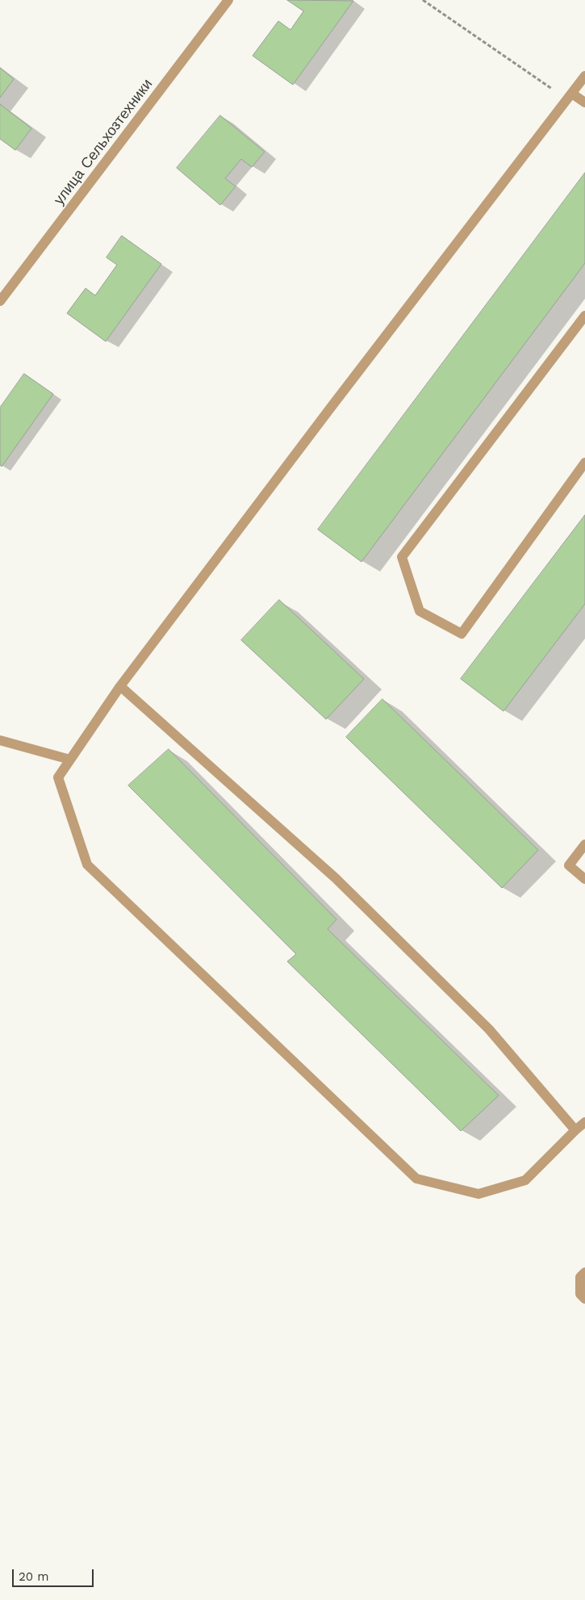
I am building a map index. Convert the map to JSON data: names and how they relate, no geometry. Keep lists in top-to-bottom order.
{
  "streets": {
    "street": ["улица Сельхозтехники"]
  },
  "scale_bar": "20 m"
}
